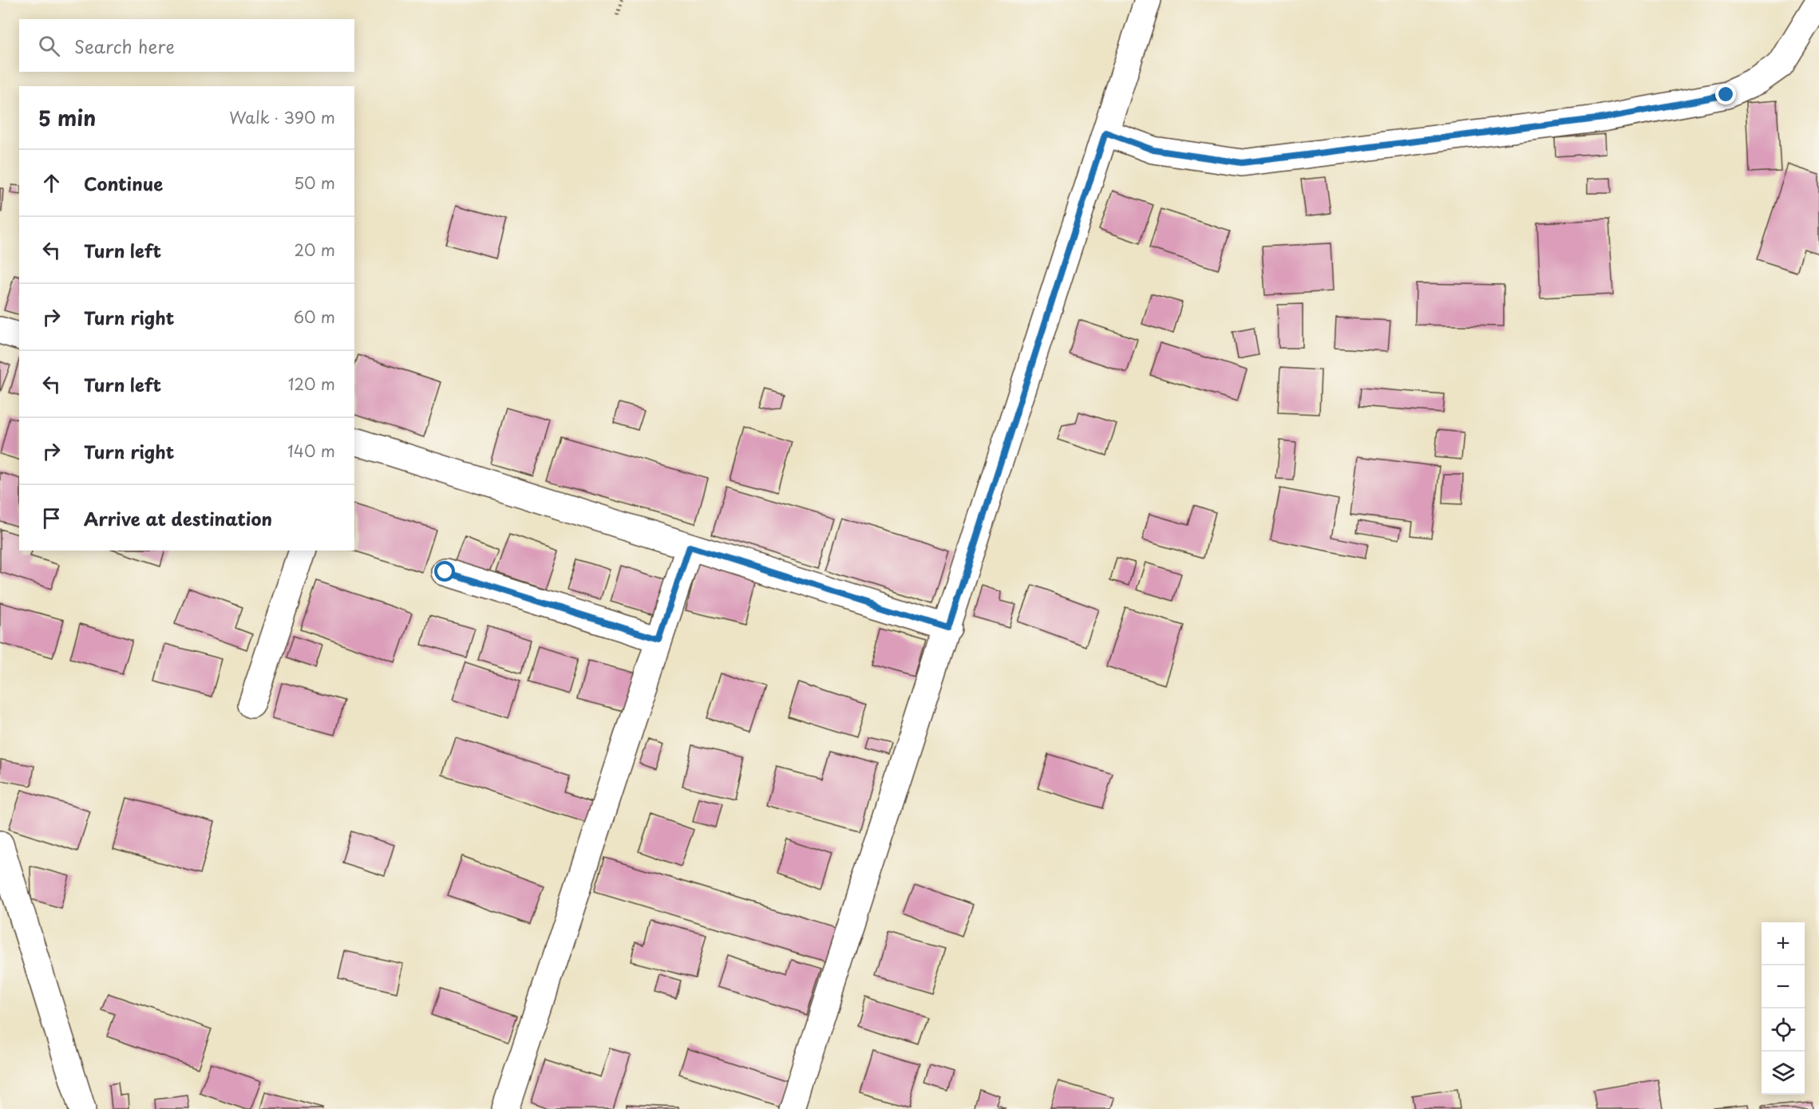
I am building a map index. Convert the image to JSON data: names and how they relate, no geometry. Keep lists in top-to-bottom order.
{
  "page": {
    "search": "Search here",
    "heading": ["5 min", "Walk · 390 m"],
    "list": [
      ["Continue", "50 m"],
      ["Turn left", "20 m"],
      ["Turn right", "60 m"],
      ["Turn left", "120 m"],
      ["Turn right", "140 m"],
      "Arrive at destination"
    ],
    "map_buttons": ["+", "−"]
  }
}
